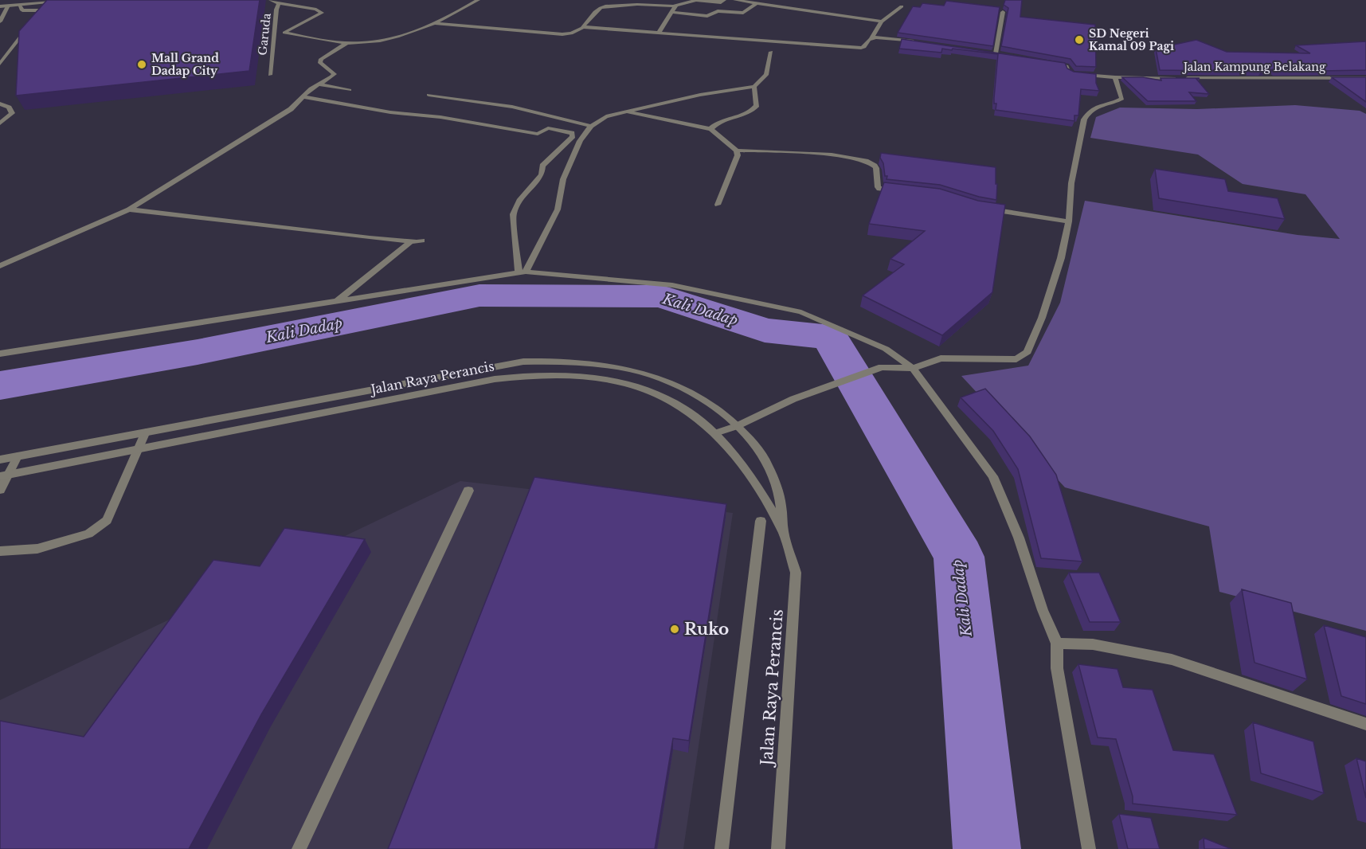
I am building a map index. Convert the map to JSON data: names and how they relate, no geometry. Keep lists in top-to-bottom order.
{
  "streets": {
    "street": ["Garuda", "Jalan Kampung Belakang", "Jalan Raya Perancis"]
  },
  "water": ["Kali Dadap"],
  "places": ["SD Negeri Kamal 09 Pagi", "Mall Grand Dadap City", "Ruko"]
}
